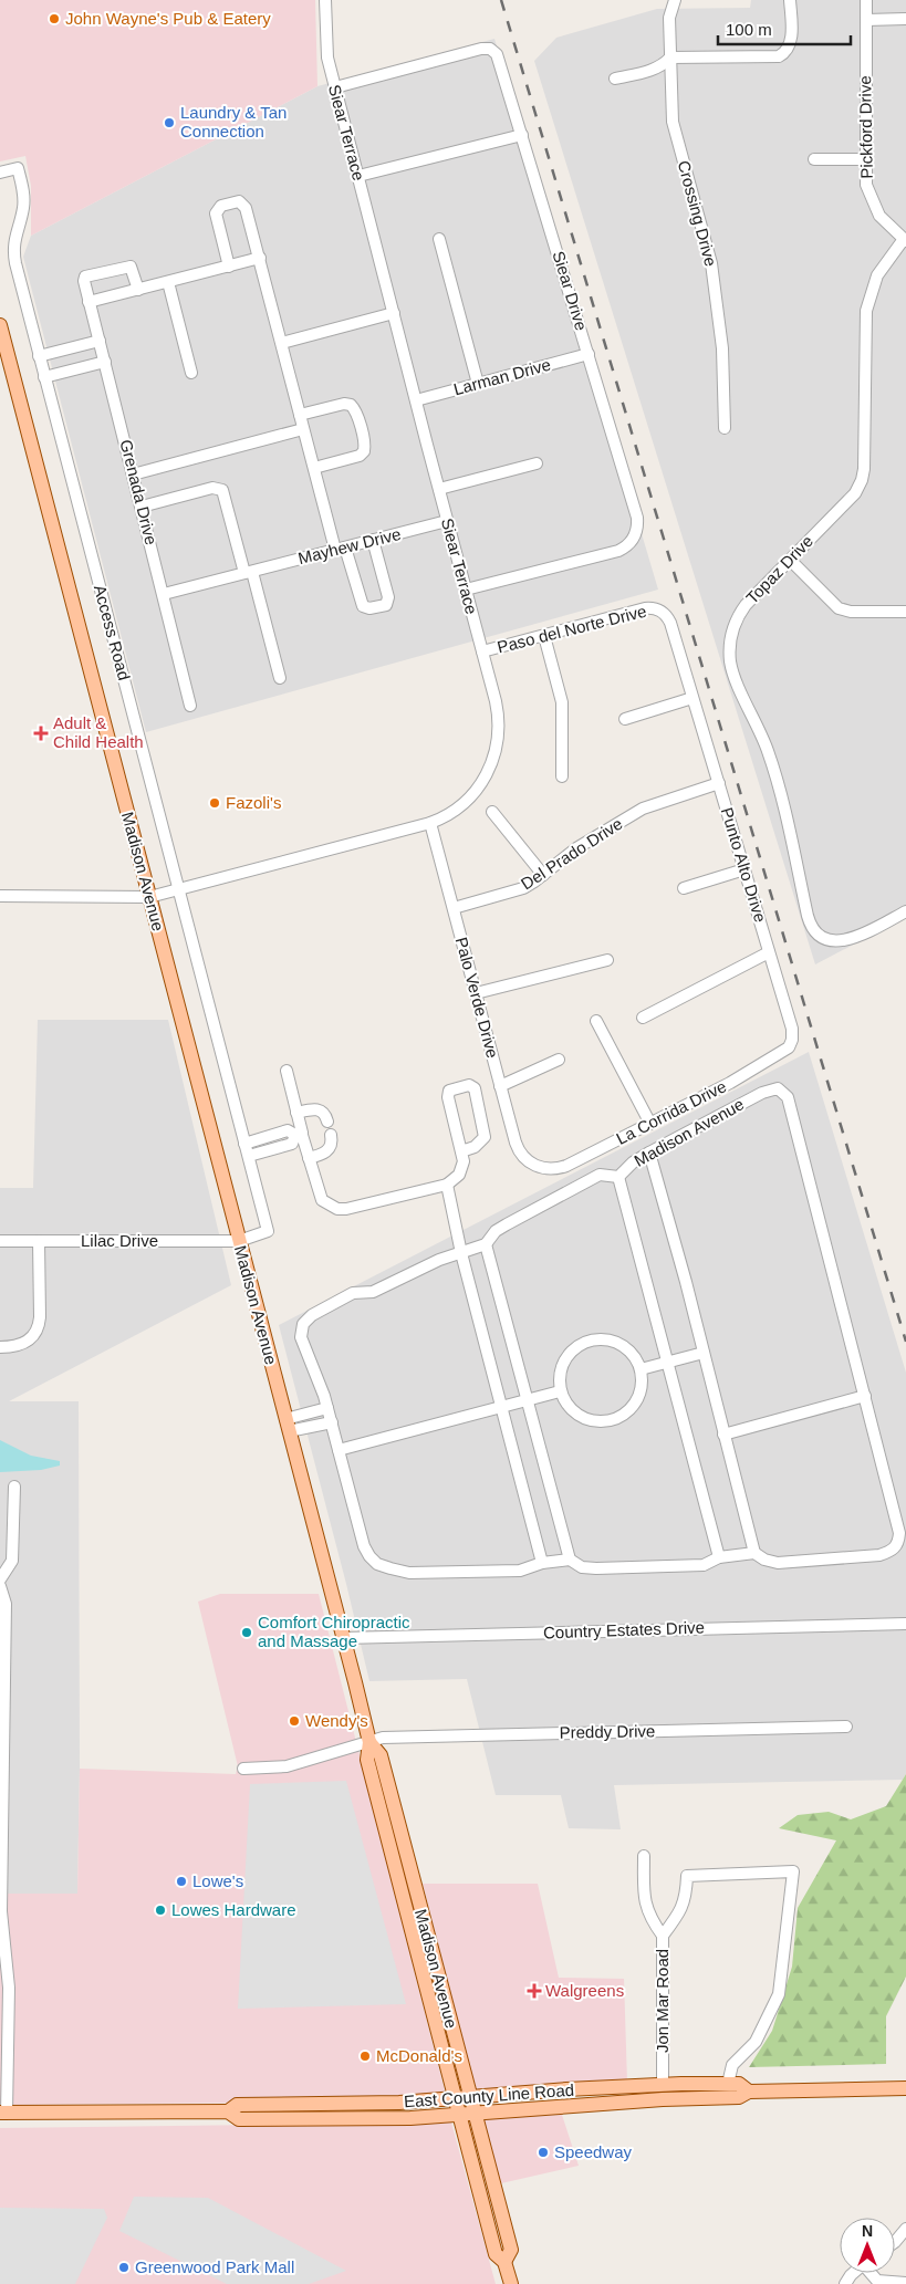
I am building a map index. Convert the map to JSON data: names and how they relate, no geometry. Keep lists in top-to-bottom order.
{
  "streets": {
    "main road": ["Madison Avenue", "East County Line Road"],
    "street": [
      "Pickford Drive",
      "Siear Terrace",
      "Crossing Drive",
      "Siear Drive",
      "Larman Drive",
      "Grenada Drive",
      "Mayhew Drive",
      "Topaz Drive",
      "Paso del Norte Drive",
      "Access Road",
      "Del Prado Drive",
      "Punto Alto Drive",
      "Palo Verde Drive",
      "La Corrida Drive",
      "Lilac Drive",
      "Country Estates Drive",
      "Preddy Drive",
      "Jon Mar Road"
    ]
  },
  "crossings": [
    ["Pickford Drive", "Topaz Drive"],
    ["Siear Terrace", "Siear Drive"],
    ["Siear Terrace", "Larman Drive"],
    ["Siear Terrace", "Mayhew Drive"],
    ["Siear Terrace", "Paso del Norte Drive"],
    ["Siear Terrace", "Access Road"],
    ["Siear Terrace", "Madison Avenue"],
    ["Siear Terrace", "Palo Verde Drive"],
    ["Siear Drive", "Larman Drive"],
    ["Grenada Drive", "Mayhew Drive"],
    ["Paso del Norte Drive", "Punto Alto Drive"],
    ["Access Road", "Lilac Drive"],
    ["Del Prado Drive", "Punto Alto Drive"],
    ["Del Prado Drive", "Palo Verde Drive"],
    ["Punto Alto Drive", "La Corrida Drive"],
    ["Madison Avenue", "Lilac Drive"],
    ["Madison Avenue", "Country Estates Drive"],
    ["Madison Avenue", "Preddy Drive"],
    ["Madison Avenue", "East County Line Road"],
    ["Palo Verde Drive", "La Corrida Drive"],
    ["Jon Mar Road", "East County Line Road"]
  ],
  "places": {
    "other": [
      "John Wayne's Pub & Eatery",
      "Laundry & Tan Connection",
      "Fazoli's",
      "Comfort Chiropractic and Massage",
      "Wendy's",
      "Lowe's",
      "Lowes Hardware",
      "McDonald's",
      "Speedway",
      "Greenwood Park Mall"
    ],
    "health": ["Adult & Child Health", "Walgreens"]
  },
  "scale_bar": "100 m",
  "north": "top"
}
